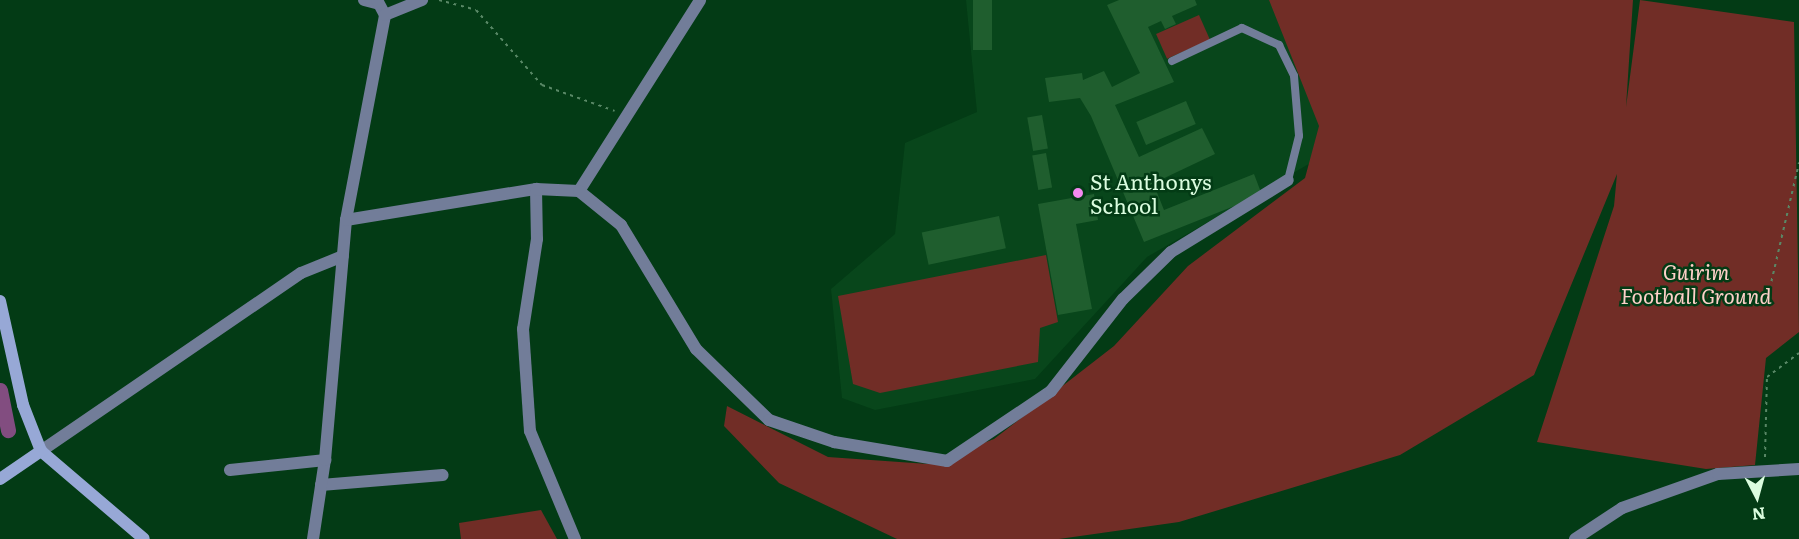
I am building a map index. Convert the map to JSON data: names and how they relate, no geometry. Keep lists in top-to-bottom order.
{
  "parks": ["Guirim Football Ground"],
  "places": ["St Anthonys School"],
  "north": "bottom"
}
